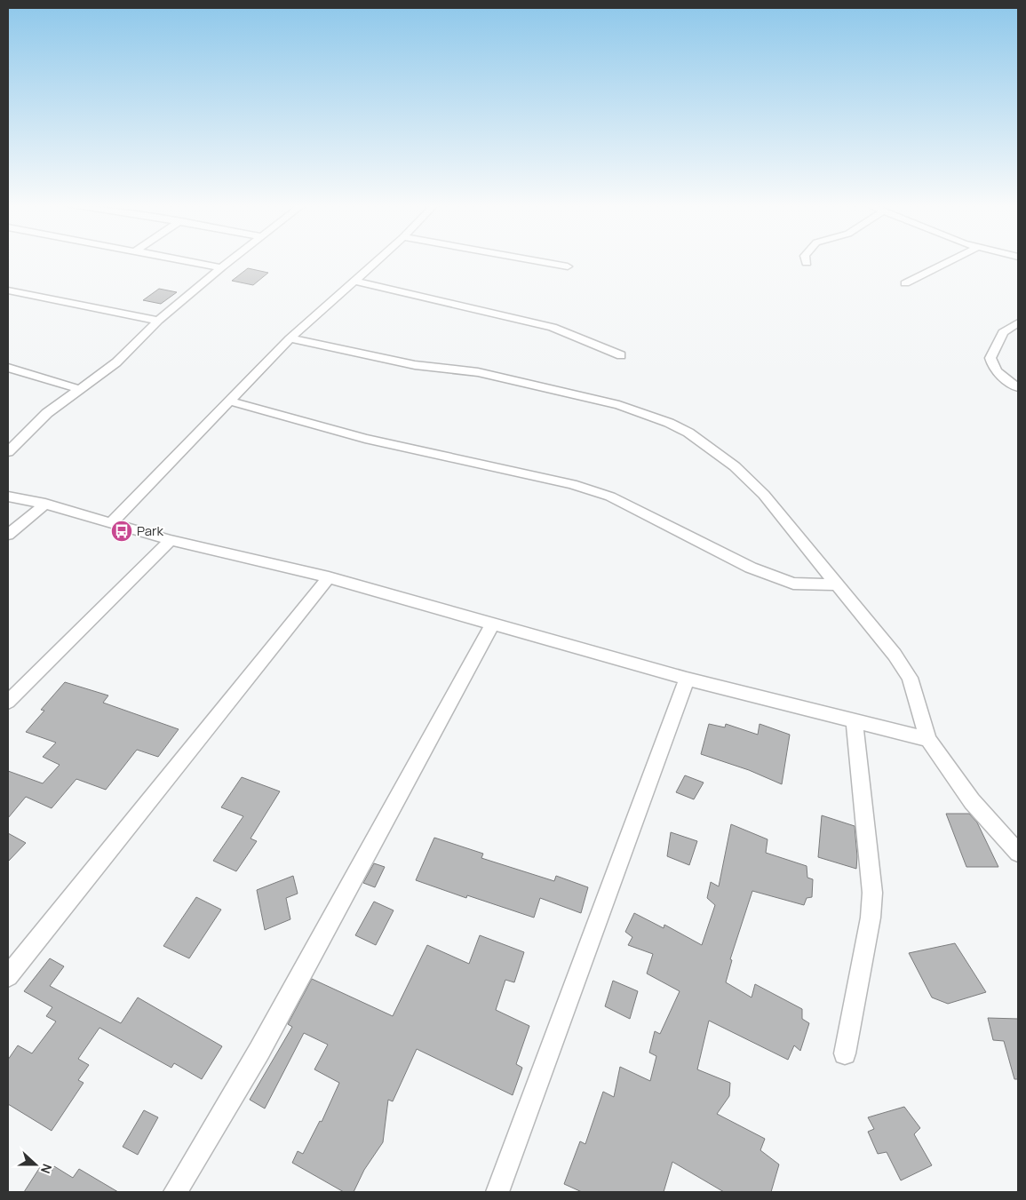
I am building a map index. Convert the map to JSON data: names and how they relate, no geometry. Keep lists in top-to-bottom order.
{
  "places": {
    "bus stop": ["Park"]
  },
  "north": "right"
}
